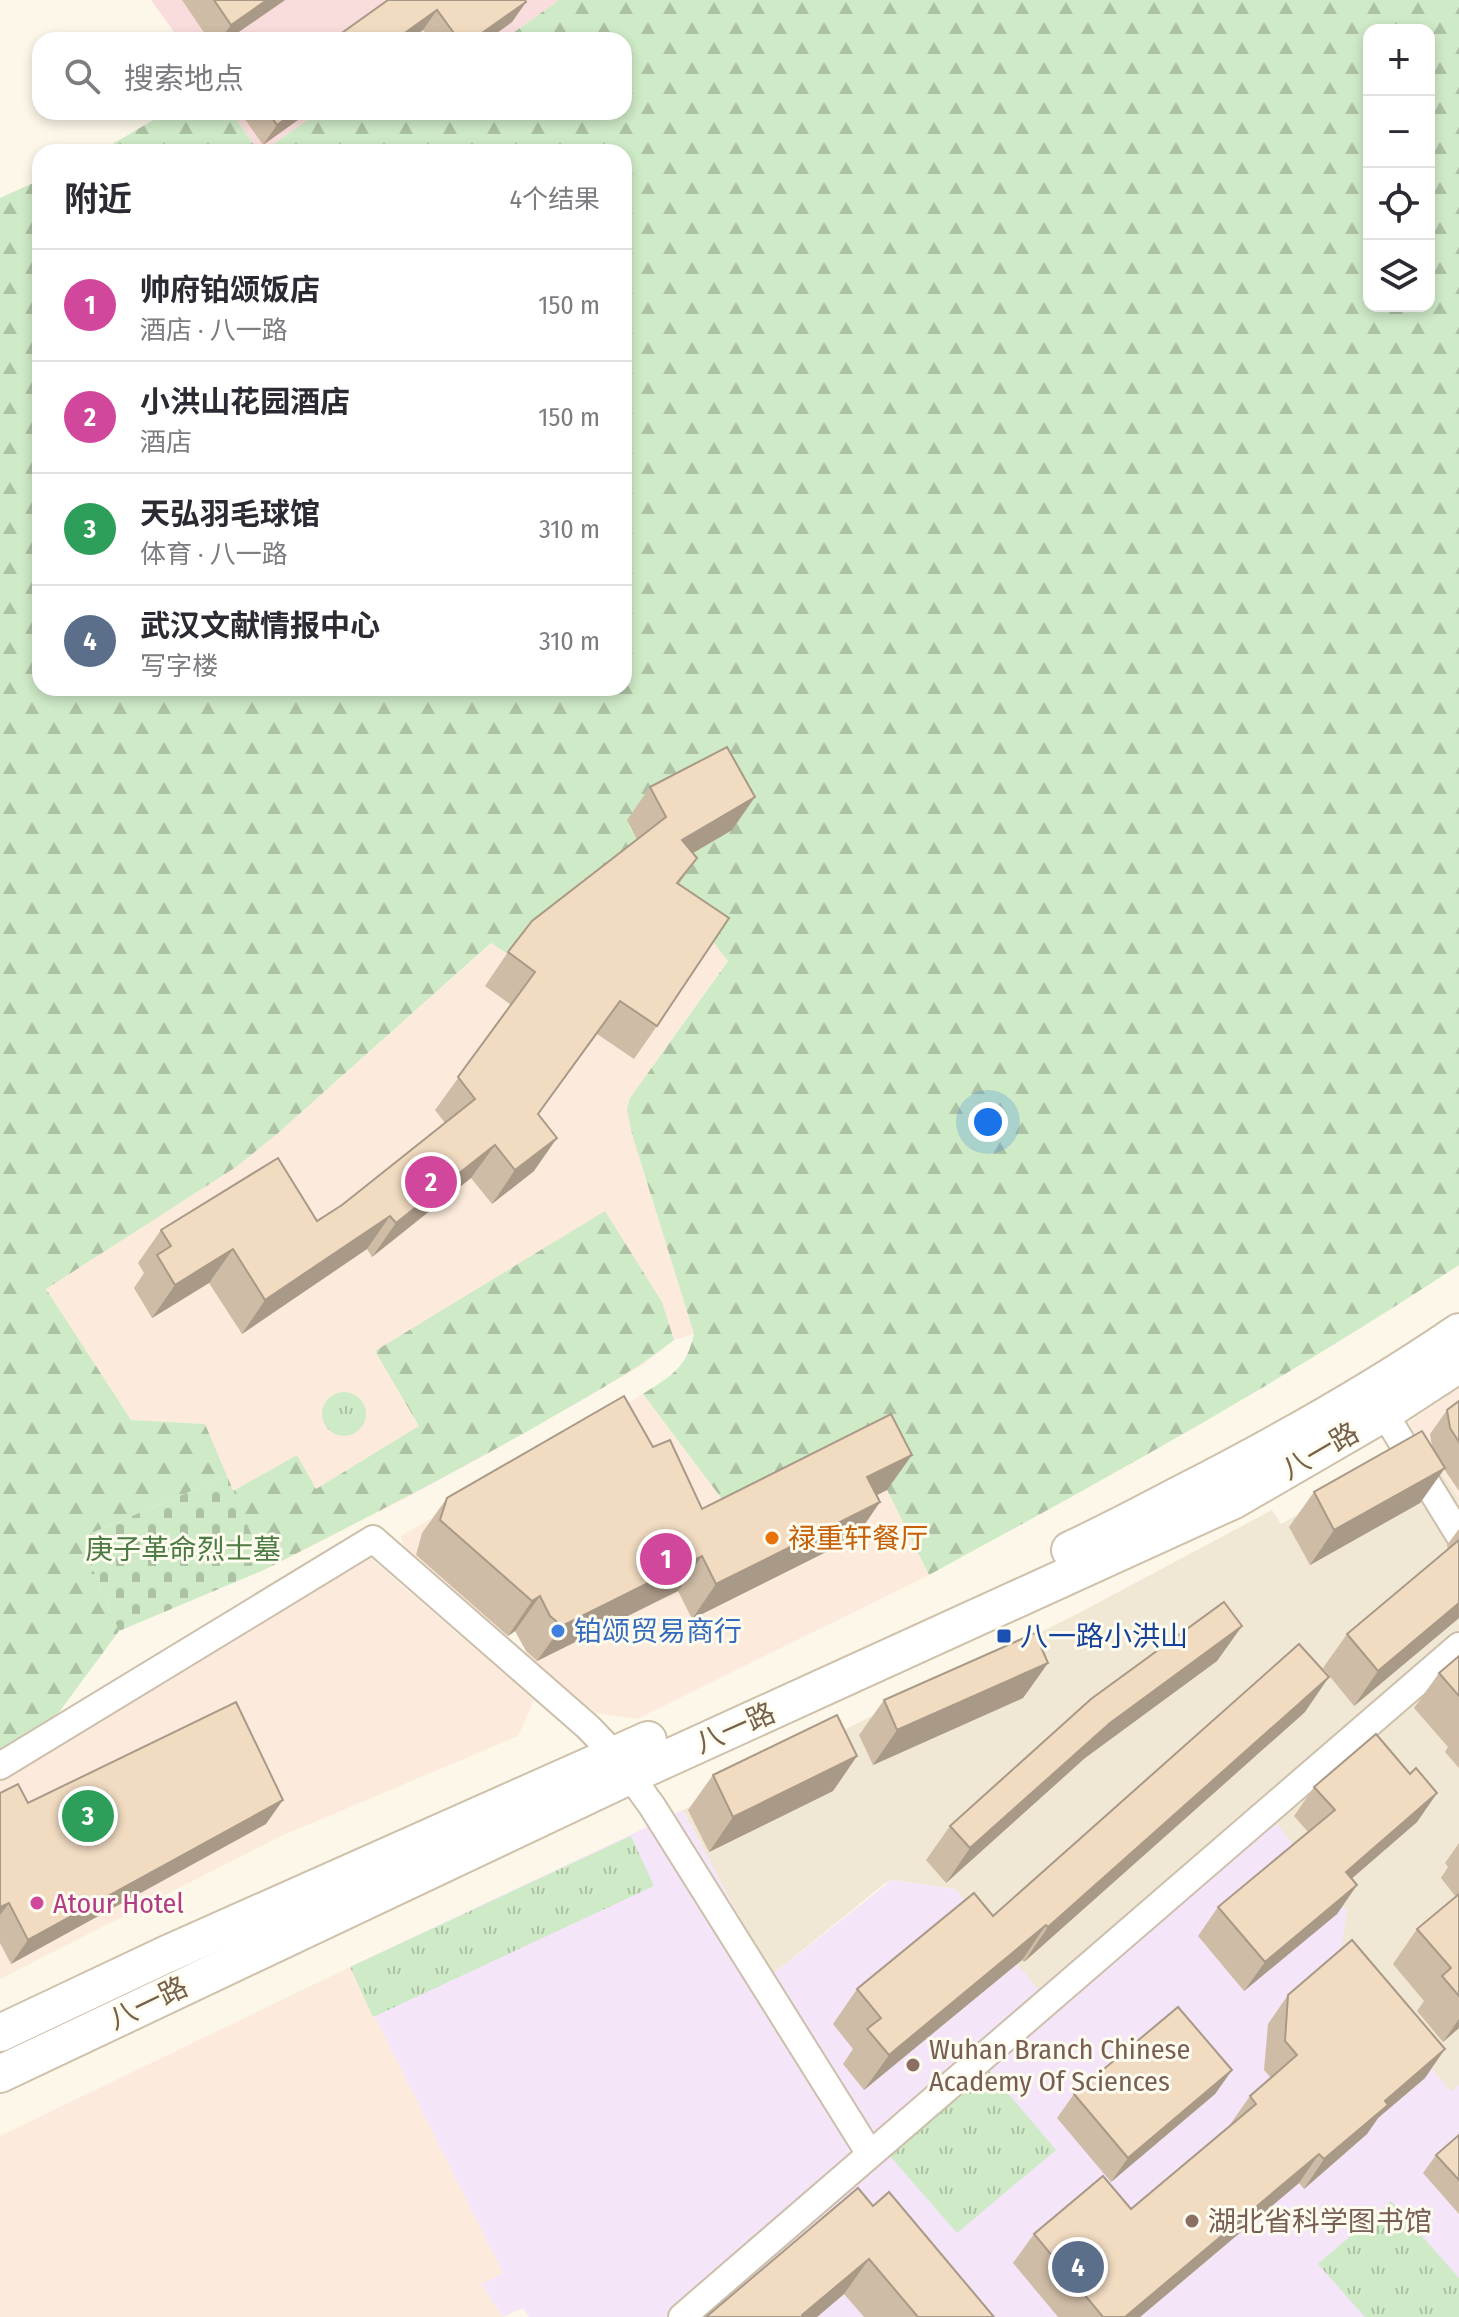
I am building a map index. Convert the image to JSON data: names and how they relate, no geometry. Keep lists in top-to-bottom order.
{
  "streets": {
    "main road": ["八一路"]
  },
  "parks": ["庚子革命烈士墓"],
  "places": {
    "other": [
      "禄重轩餐厅",
      "铂颂贸易商行",
      "Atour Hotel",
      "Wuhan Branch Chinese Academy Of Sciences",
      "湖北省科学图书馆"
    ],
    "transit": ["八一路小洪山"]
  },
  "page": {
    "map_buttons": ["+", "−"],
    "search": "搜索地点",
    "heading": ["附近", "4个结果"],
    "list": [
      {
        "mark": "1",
        "name": "帅府铂颂饭店",
        "note": "酒店 · 八一路",
        "value": "150 m"
      },
      {
        "mark": "2",
        "name": "小洪山花园酒店",
        "note": "酒店",
        "value": "150 m"
      },
      {
        "mark": "3",
        "name": "天弘羽毛球馆",
        "note": "体育 · 八一路",
        "value": "310 m"
      },
      {
        "mark": "4",
        "name": "武汉文献情报中心",
        "note": "写字楼",
        "value": "310 m"
      }
    ],
    "pins": [
      "2",
      "1",
      "3",
      "4"
    ]
  }
}
